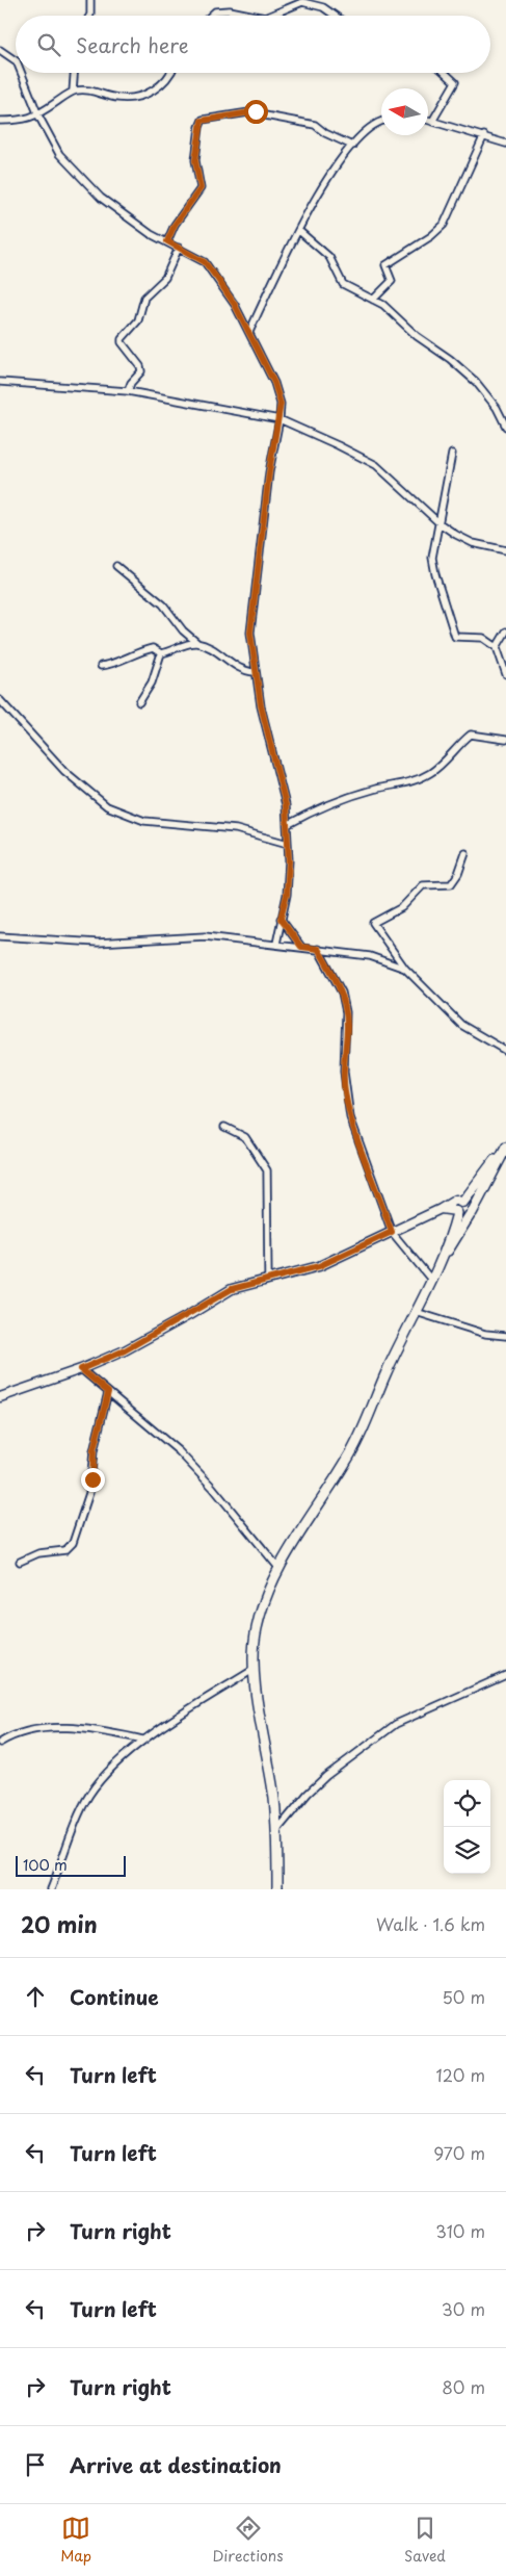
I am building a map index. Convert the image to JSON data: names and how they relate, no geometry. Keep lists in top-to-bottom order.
{
  "scale_bar": "100 m",
  "north": "left",
  "page": {
    "search": "Search here",
    "scale": "100 m",
    "heading": ["20 min", "Walk · 1.6 km"],
    "list": [
      ["Continue", "50 m"],
      ["Turn left", "120 m"],
      ["Turn left", "970 m"],
      ["Turn right", "310 m"],
      ["Turn left", "30 m"],
      ["Turn right", "80 m"],
      "Arrive at destination"
    ],
    "nav": ["Map", "Directions", "Saved"]
  }
}
